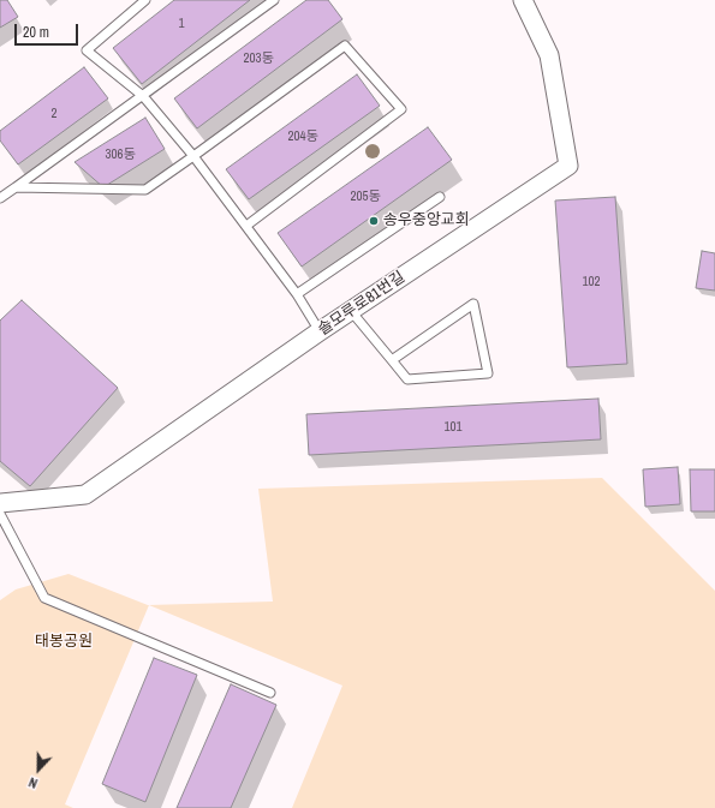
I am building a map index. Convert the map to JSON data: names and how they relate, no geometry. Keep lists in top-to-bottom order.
{
  "streets": {
    "street": ["솔모루로81번길"]
  },
  "parks": ["태봉공원"],
  "places": ["송우중앙교회"],
  "house_numbers": [
    "1",
    "203동",
    "2",
    "204동",
    "306동",
    "205동",
    "102",
    "101"
  ],
  "scale_bar": "20 m",
  "north": "bottom"
}
